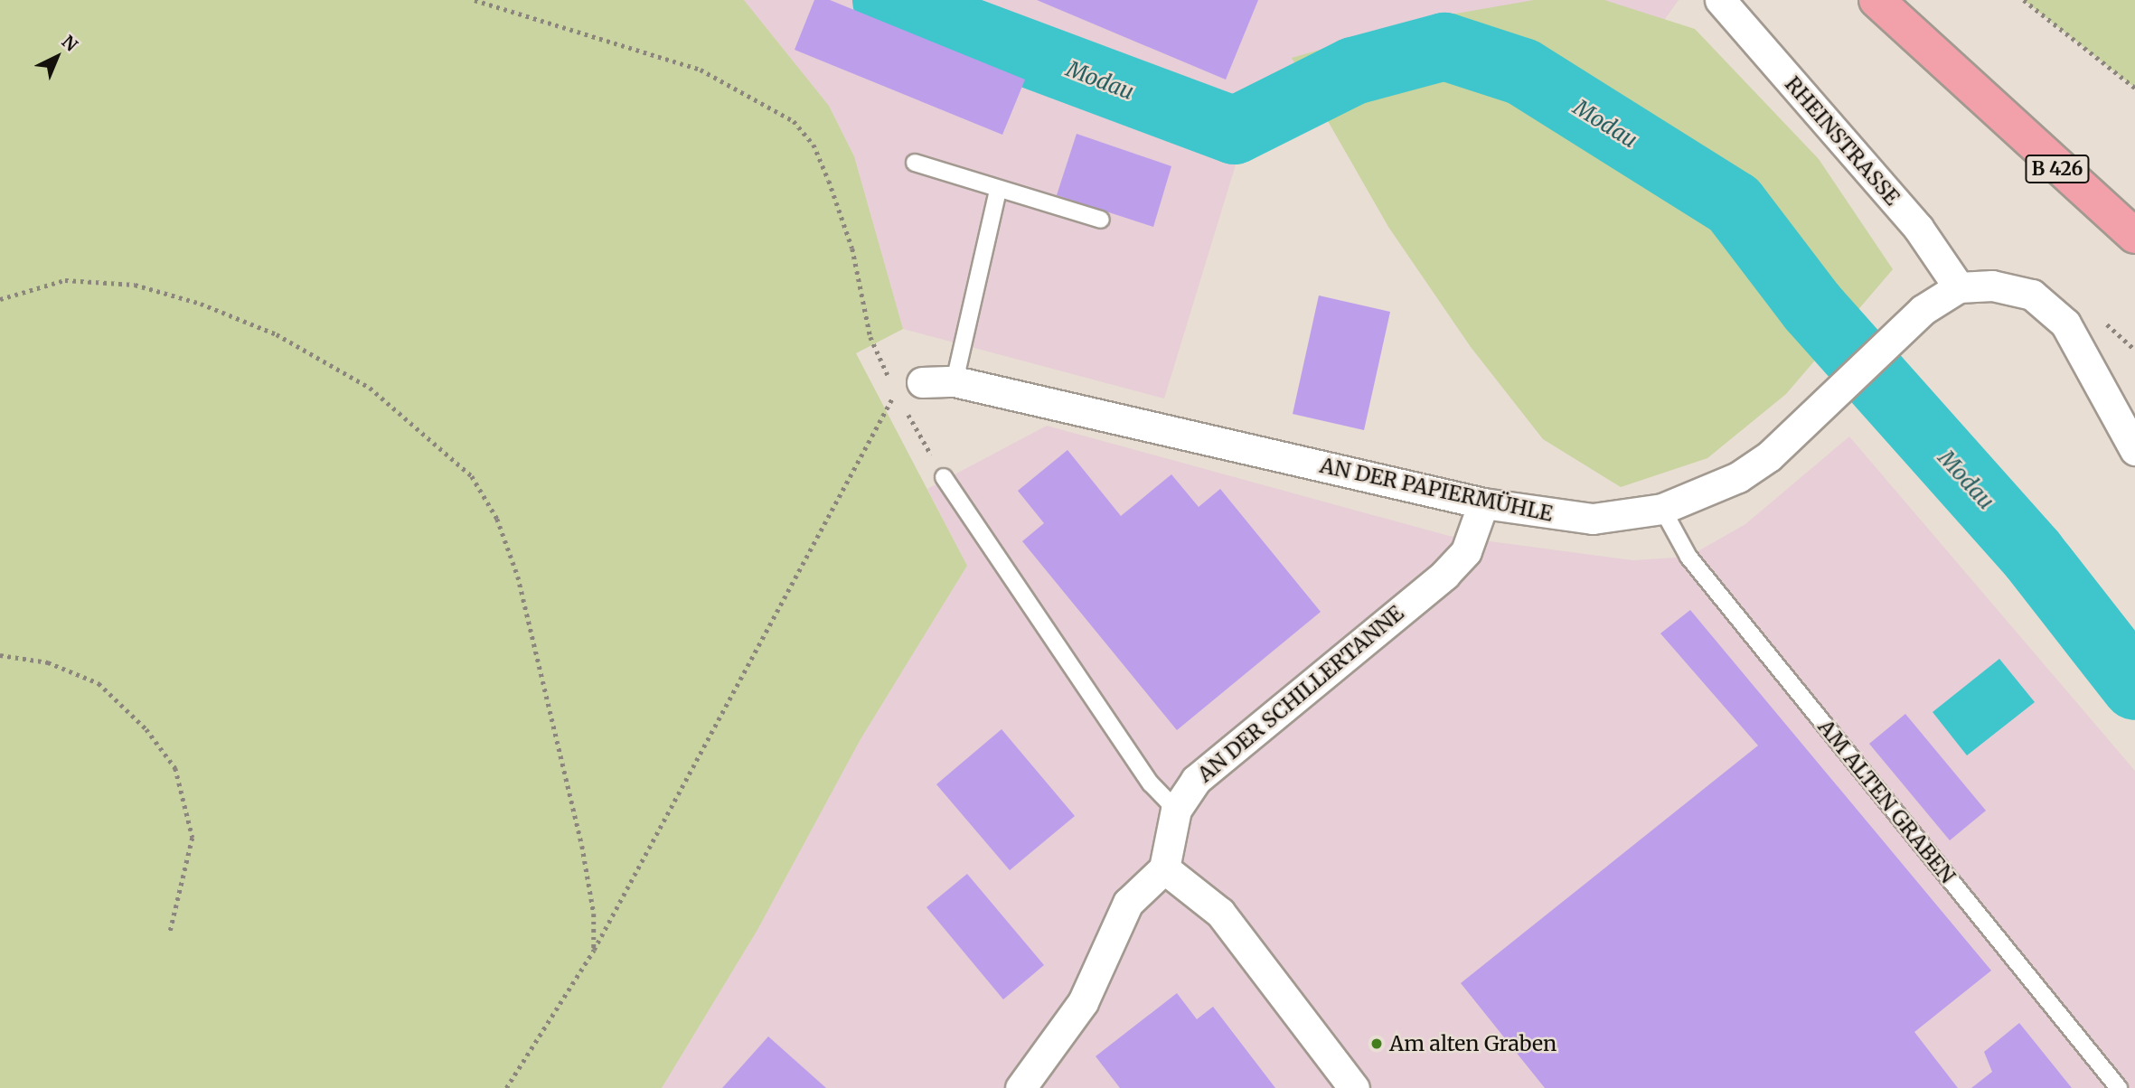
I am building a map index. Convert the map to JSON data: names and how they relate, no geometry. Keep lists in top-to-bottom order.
{
  "streets": {
    "main road": ["B 426"],
    "street": ["RHEINSTRASSE", "AN DER PAPIERMÜHLE", "AN DER SCHILLERTANNE"],
    "lane": ["AM ALTEN GRABEN"]
  },
  "crossings": [
    ["RHEINSTRASSE", "AN DER PAPIERMÜHLE"],
    ["AN DER PAPIERMÜHLE", "AN DER SCHILLERTANNE"],
    ["AN DER PAPIERMÜHLE", "AM ALTEN GRABEN"]
  ],
  "water": ["Modau"],
  "places": ["Am alten Graben"],
  "north": "top right"
}
